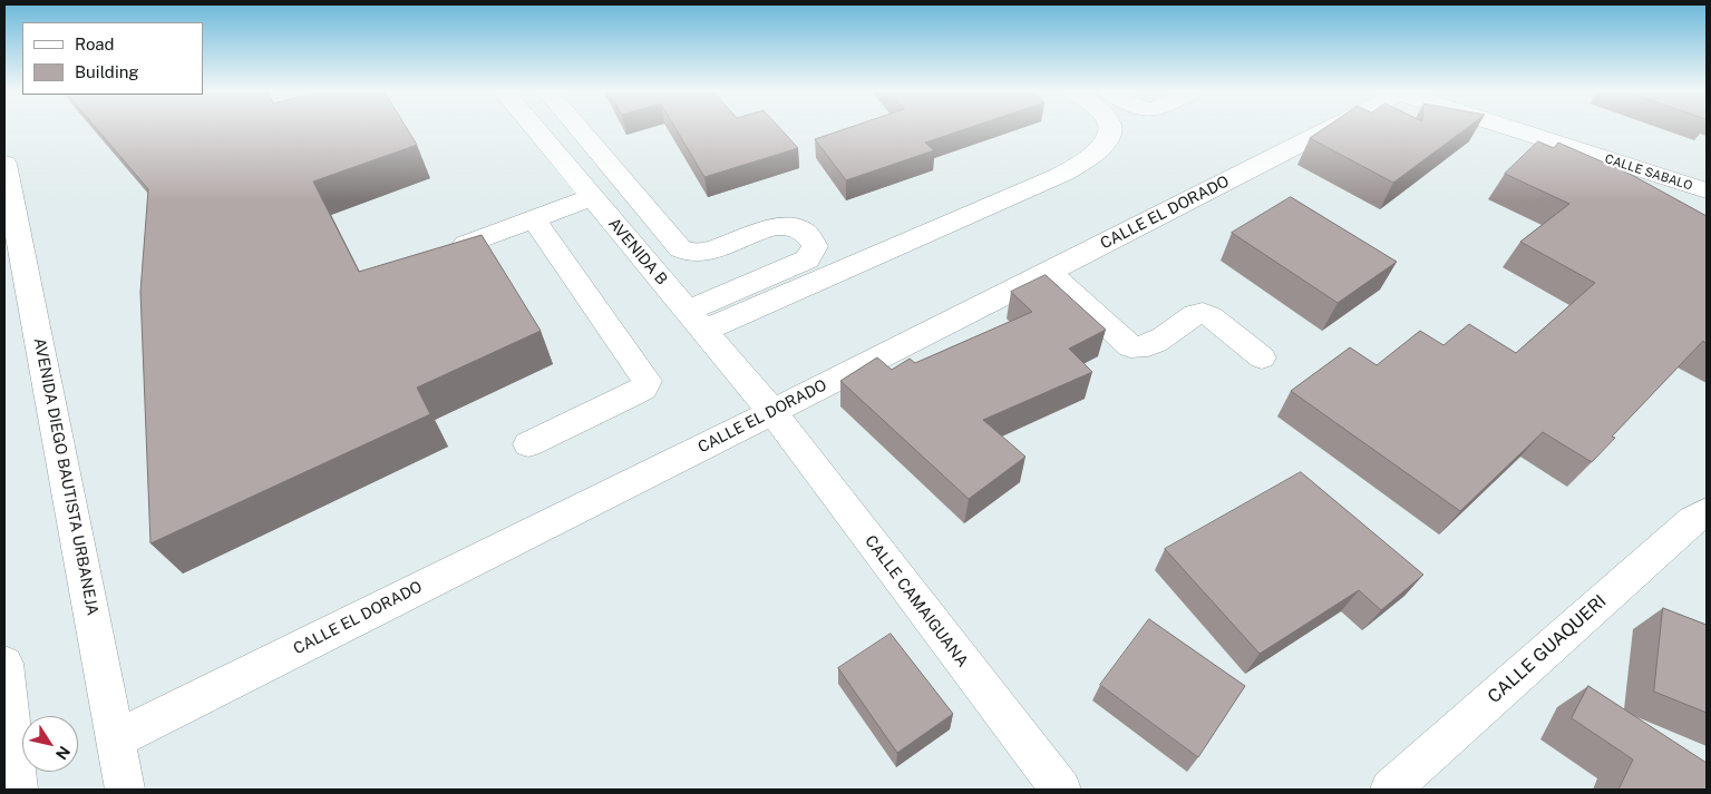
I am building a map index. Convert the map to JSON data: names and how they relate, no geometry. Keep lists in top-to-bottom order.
{
  "streets": {
    "street": [
      "CALLE SABALO",
      "CALLE EL DORADO",
      "AVENIDA B",
      "AVENIDA DIEGO BAUTISTA URBANEJA",
      "CALLE CAMAIGUANA",
      "CALLE GUAQUERI"
    ]
  },
  "crossings": [
    ["CALLE EL DORADO", "AVENIDA B"],
    ["CALLE EL DORADO", "AVENIDA DIEGO BAUTISTA URBANEJA"],
    ["CALLE EL DORADO", "CALLE CAMAIGUANA"],
    ["AVENIDA B", "CALLE CAMAIGUANA"]
  ],
  "legend": ["Road", "Building"],
  "north": "bottom right"
}
